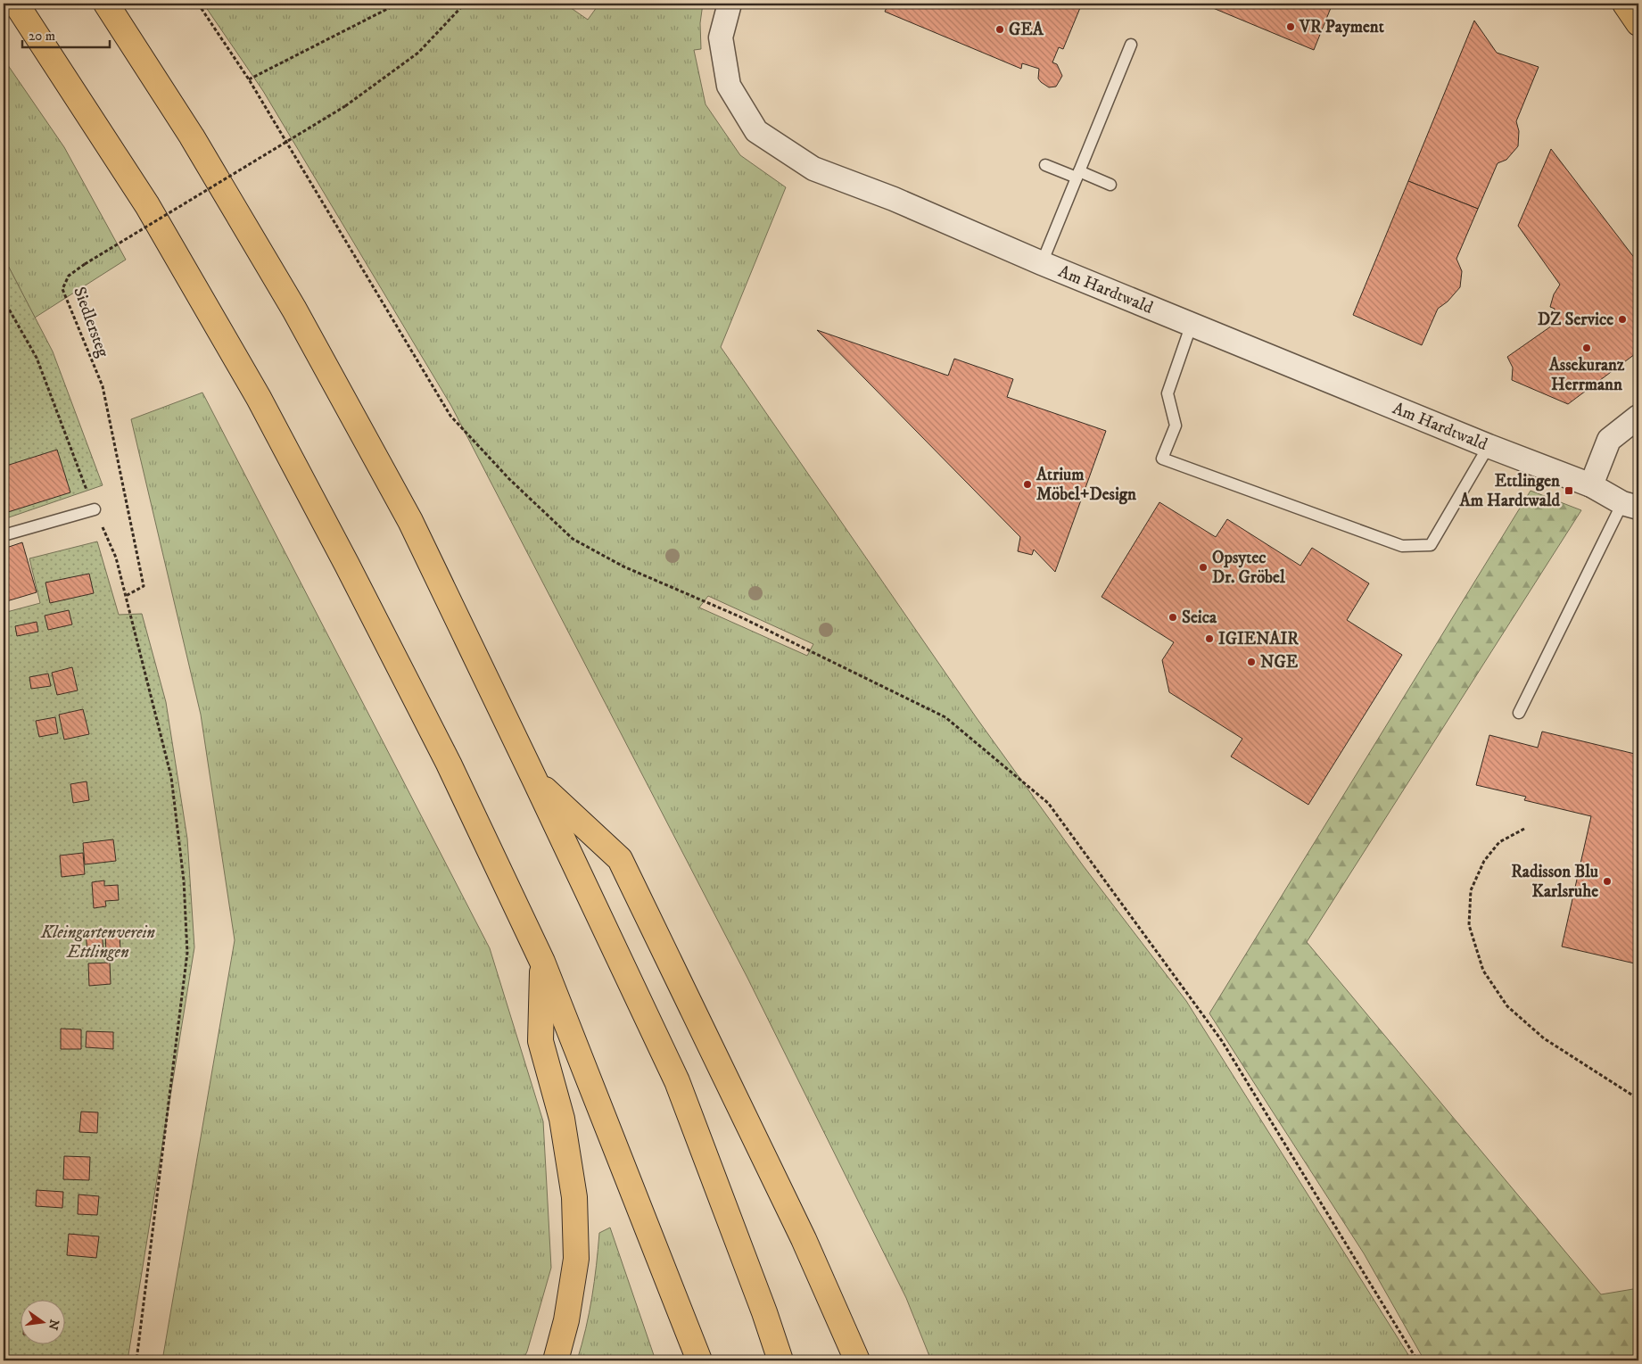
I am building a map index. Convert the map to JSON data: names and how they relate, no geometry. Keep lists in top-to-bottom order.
{
  "streets": {
    "street": ["Am Hardtwald"],
    "path": ["Siedlersteg"]
  },
  "parks": ["Kleingartenverein Ettlingen"],
  "places": {
    "other": [
      "VR Payment",
      "GEA",
      "DZ Service",
      "Assekuranz Herrmann",
      "Atrium Möbel+Design",
      "Opsytec Dr. Gröbel",
      "Seica",
      "IGIENAIR",
      "NGE",
      "Radisson Blu Karlsruhe"
    ],
    "transit": ["Ettlingen Am Hardtwald"]
  },
  "scale_bar": "20 m",
  "north": "right"
}
